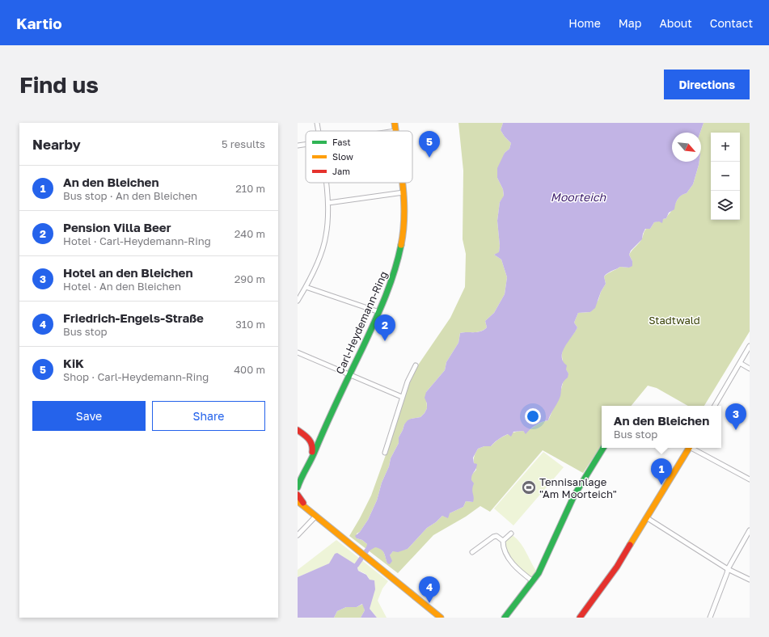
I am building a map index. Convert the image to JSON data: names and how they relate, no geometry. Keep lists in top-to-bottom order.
{
  "streets": {
    "main road": ["Carl-Heydemann-Ring"]
  },
  "water": ["Moorteich"],
  "parks": ["Stadtwald"],
  "places": {
    "sports": ["Tennisanlage \"Am Moorteich\""]
  },
  "legend": ["Fast", "Slow", "Jam"],
  "north": "bottom right",
  "page": {
    "header": "Kartio",
    "nav": [
      "Home",
      "Map",
      "About",
      "Contact"
    ],
    "buttons": [
      "Directions",
      ["Save", "Share"]
    ],
    "title": "Find us",
    "heading": ["Nearby", "5 results"],
    "pins": [
      "5",
      "2",
      "3",
      "1",
      "4"
    ],
    "map_buttons": ["+", "−"],
    "list": [
      {
        "mark": "1",
        "name": "An den Bleichen",
        "note": "Bus stop · An den Bleichen",
        "value": "210 m"
      },
      {
        "mark": "2",
        "name": "Pension Villa Beer",
        "note": "Hotel · Carl-Heydemann-Ring",
        "value": "240 m"
      },
      {
        "mark": "3",
        "name": "Hotel an den Bleichen",
        "note": "Hotel · An den Bleichen",
        "value": "290 m"
      },
      {
        "mark": "4",
        "name": "Friedrich-Engels-Straße",
        "note": "Bus stop",
        "value": "310 m"
      },
      {
        "mark": "5",
        "name": "KiK",
        "note": "Shop · Carl-Heydemann-Ring",
        "value": "400 m"
      }
    ],
    "popup": ["An den Bleichen", "Bus stop"]
  }
}
